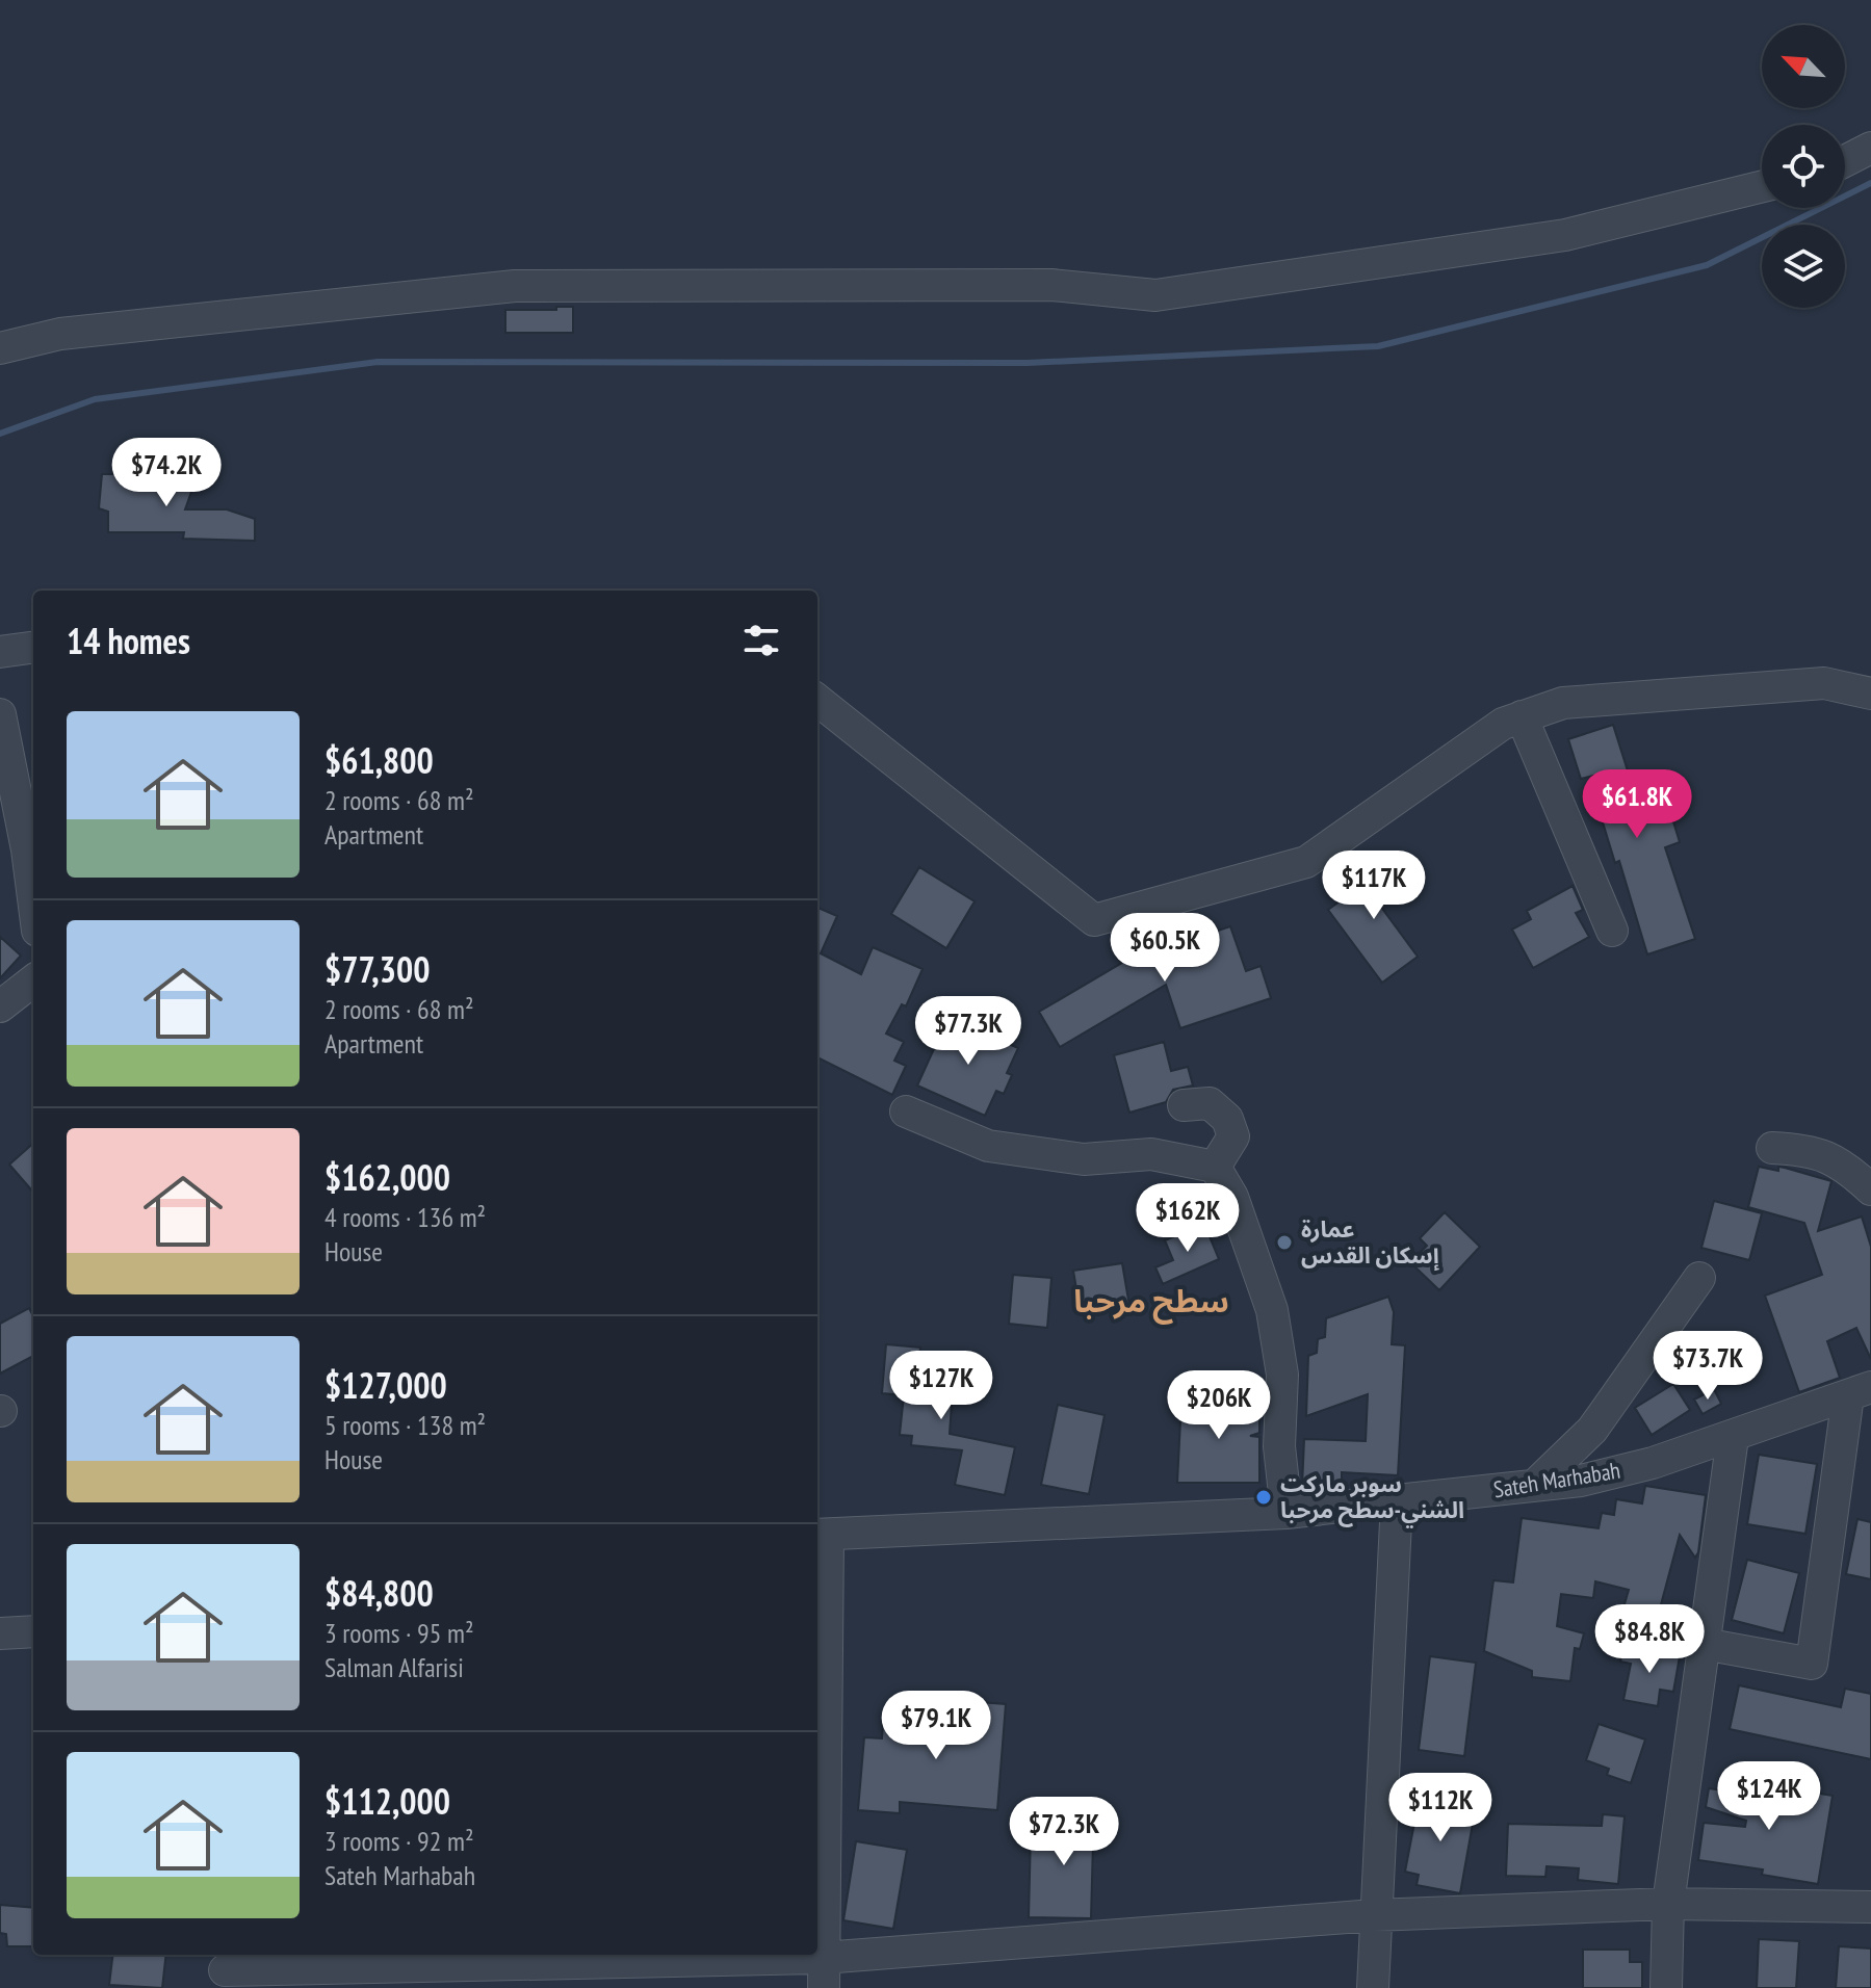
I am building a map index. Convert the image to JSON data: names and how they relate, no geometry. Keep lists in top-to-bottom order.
{
  "streets": {
    "street": ["Sateh Marhabah"]
  },
  "districts": ["سطح مرحبا"],
  "places": ["عمارة إسكان القدس", "سوبر ماركت الشني-سطح مرحبا"],
  "north": "top left",
  "page": {
    "price": [
      "$74.2K",
      "$61.8K",
      "$117K",
      "$60.5K",
      "$77.3K",
      "$162K",
      "$73.7K",
      "$127K",
      "$206K",
      "$84.8K",
      "$79.1K",
      "$124K",
      "$112K",
      "$72.3K"
    ],
    "heading": "14 homes",
    "list": [
      {
        "name": "$61,800",
        "note": "2 rooms · 68 m² · Apartment"
      },
      {
        "name": "$77,300",
        "note": "2 rooms · 68 m² · Apartment"
      },
      {
        "name": "$162,000",
        "note": "4 rooms · 136 m² · House"
      },
      {
        "name": "$127,000",
        "note": "5 rooms · 138 m² · House"
      },
      {
        "name": "$84,800",
        "note": "3 rooms · 95 m² · Salman Alfarisi"
      },
      {
        "name": "$112,000",
        "note": "3 rooms · 92 m² · Sateh Marhabah"
      }
    ]
  }
}
